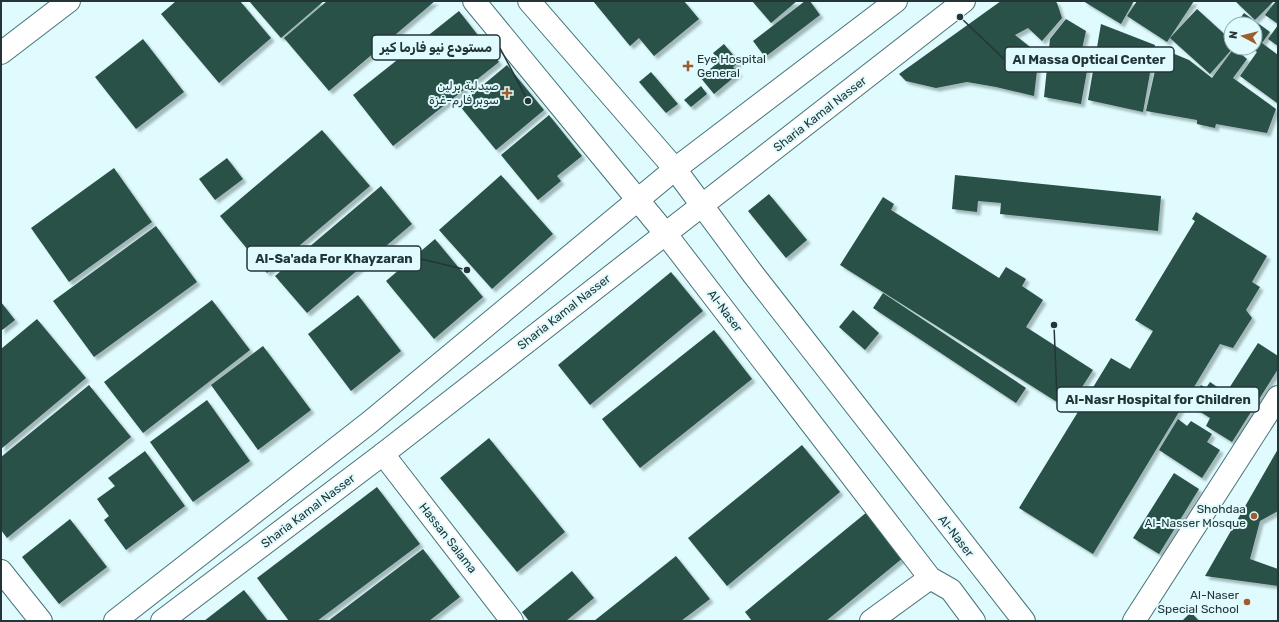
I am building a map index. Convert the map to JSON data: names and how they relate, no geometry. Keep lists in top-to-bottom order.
{
  "streets": {
    "main road": ["Sharia Kamal Nasser", "Al-Naser", "Hassan Salama"]
  },
  "crossings": [
    ["Sharia Kamal Nasser", "Al-Naser"],
    ["Sharia Kamal Nasser", "Hassan Salama"]
  ],
  "places": {
    "other": [
      "Al Massa Optical Center",
      "مستودع نيو فارما كير",
      "Al-Sa'ada For Khayzaran",
      "Al-Nasr Hospital for Children",
      "Shohdaa Al-Nasser Mosque",
      "Al-Naser Special School"
    ],
    "health": ["Eye Hospital General", "صيدلية برلين سوبر فارم-غزة"]
  },
  "north": "left"
}
